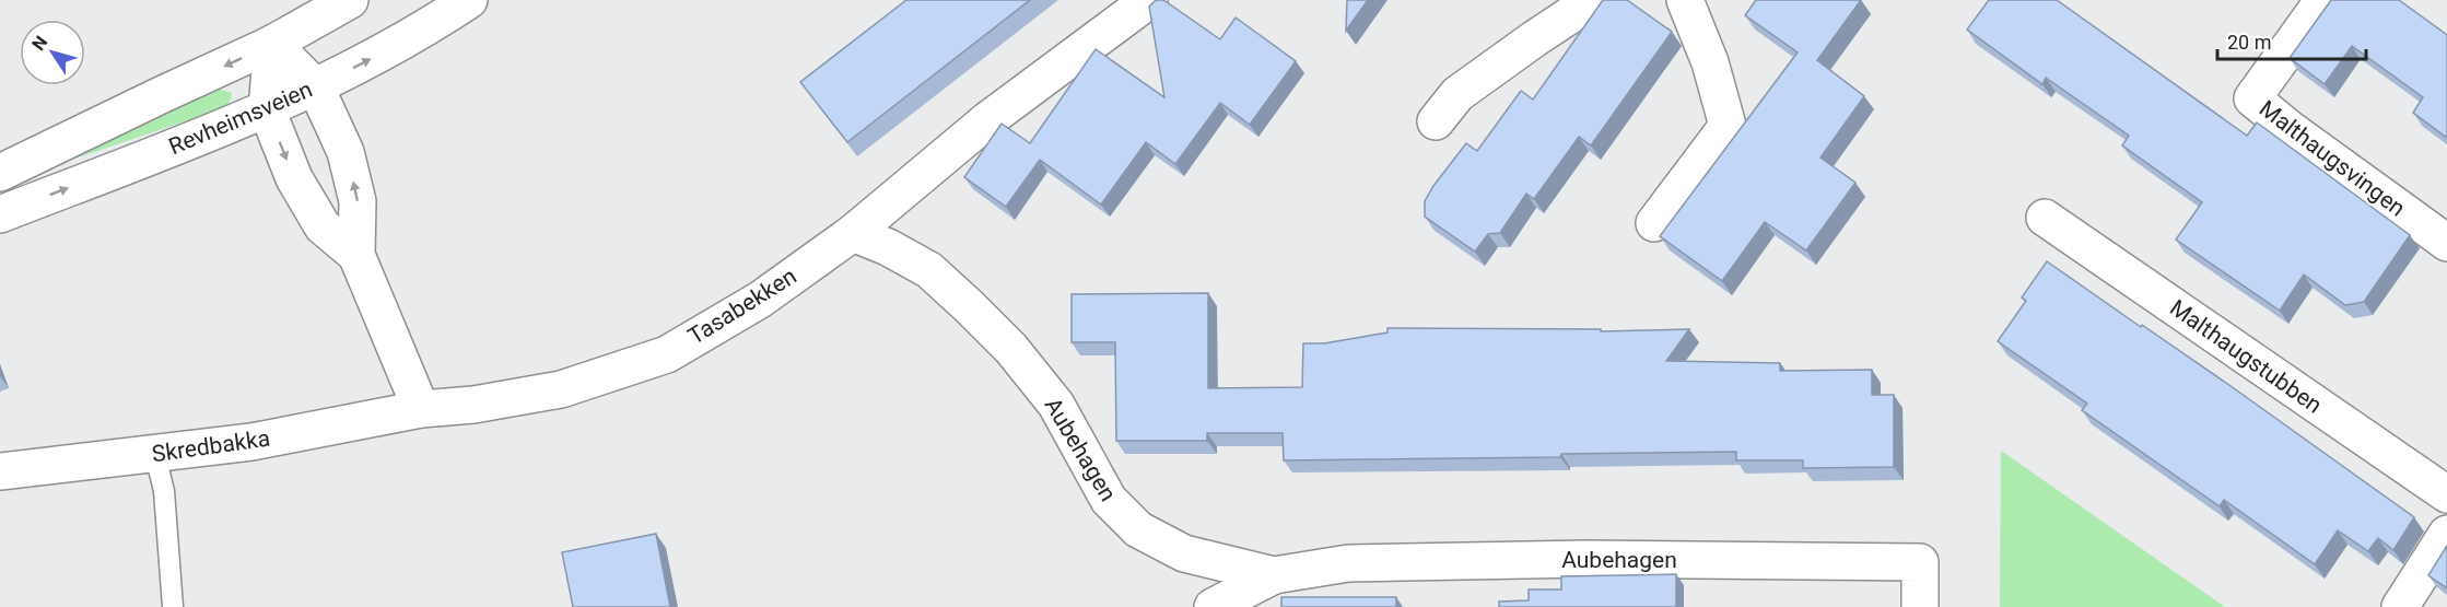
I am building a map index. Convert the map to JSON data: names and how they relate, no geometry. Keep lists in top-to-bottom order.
{
  "streets": {
    "street": [
      "Revheimsveien",
      "Malthaugsvingen",
      "Tasabekken",
      "Malthaugstubben",
      "Skredbakka",
      "Aubehagen"
    ]
  },
  "crossings": [
    ["Tasabekken", "Skredbakka"],
    ["Tasabekken", "Aubehagen"]
  ],
  "scale_bar": "20 m",
  "north": "top left"
}
